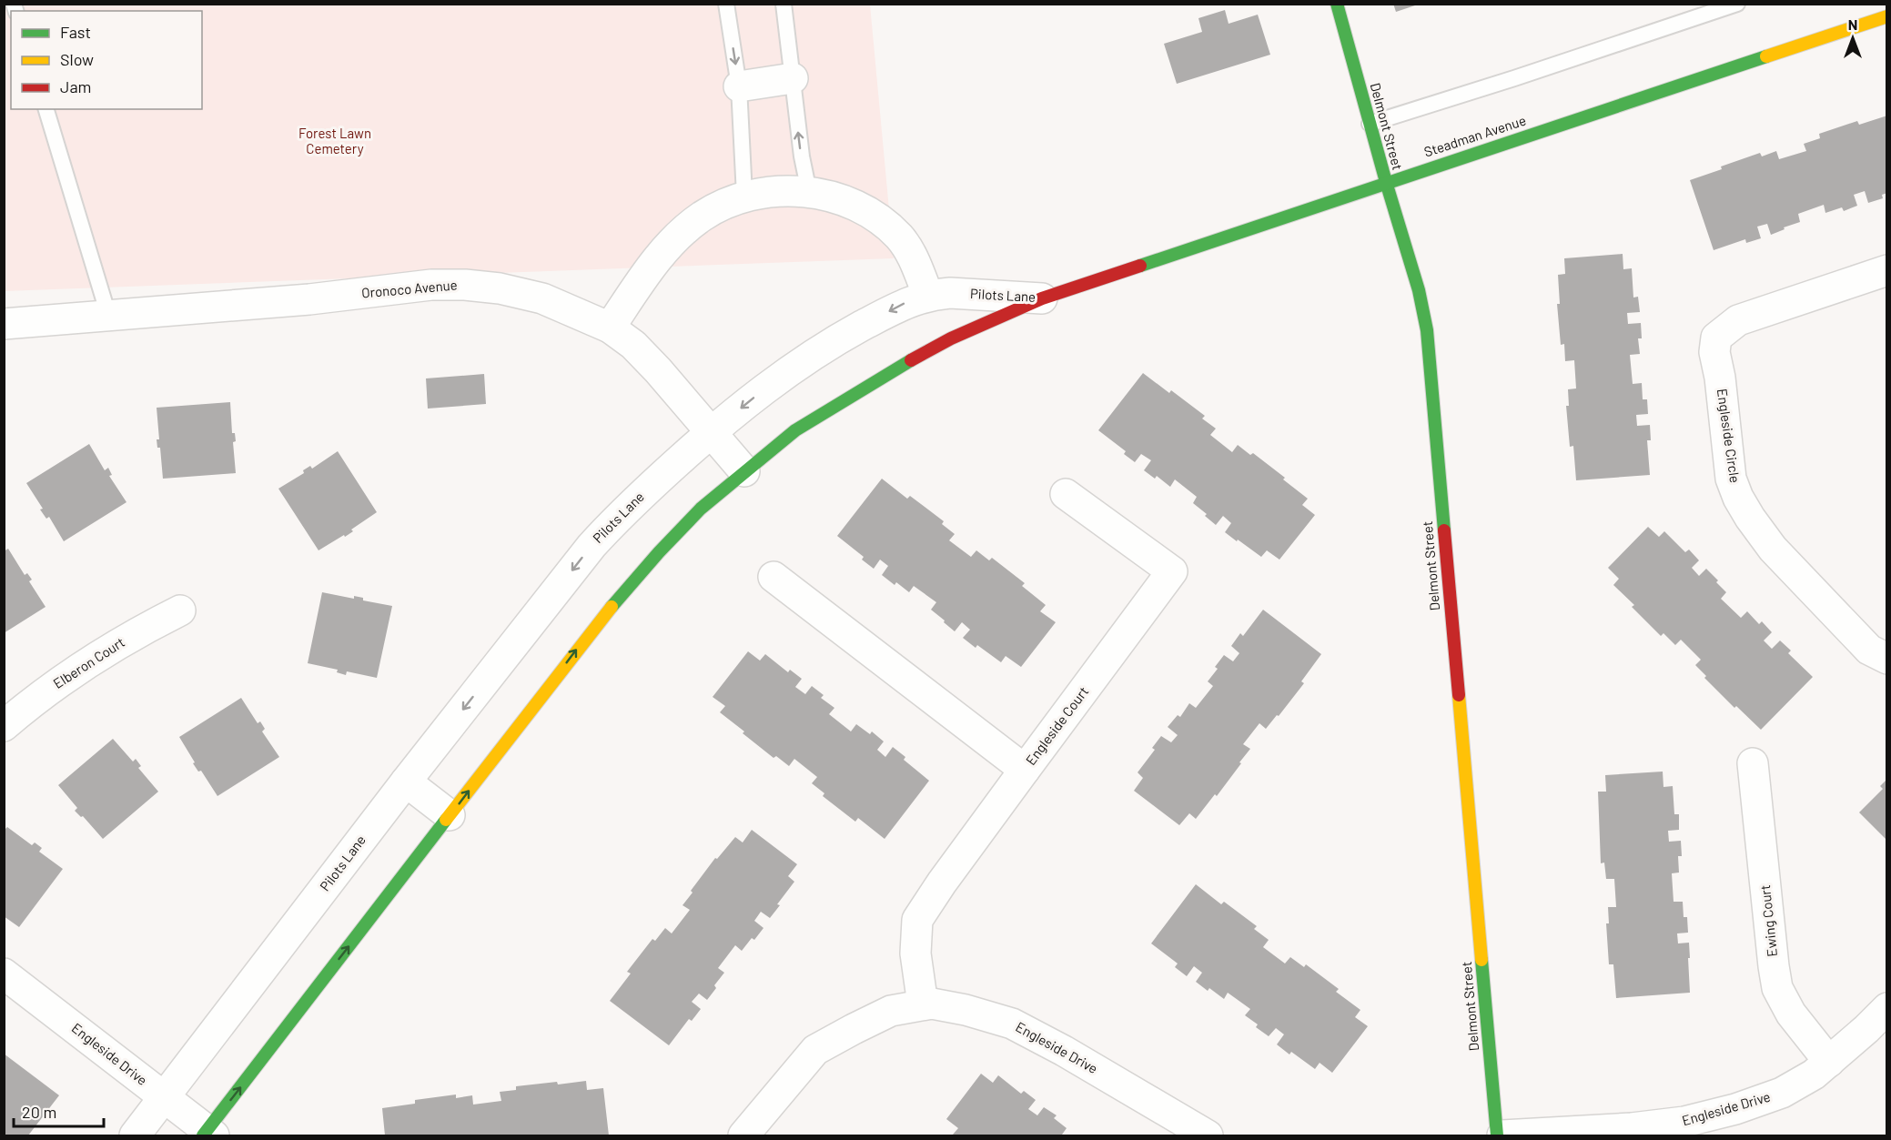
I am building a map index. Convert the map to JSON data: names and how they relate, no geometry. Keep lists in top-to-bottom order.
{
  "streets": {
    "street": [
      "Delmont Street",
      "Steadman Avenue",
      "Oronoco Avenue",
      "Pilots Lane",
      "Engleside Circle",
      "Elberon Court",
      "Engleside Court",
      "Ewing Court",
      "Engleside Drive"
    ]
  },
  "crossings": [
    ["Delmont Street", "Steadman Avenue"],
    ["Steadman Avenue", "Pilots Lane"],
    ["Oronoco Avenue", "Pilots Lane"],
    ["Pilots Lane", "Engleside Drive"],
    ["Engleside Court", "Engleside Drive"],
    ["Ewing Court", "Engleside Drive"]
  ],
  "parks": ["Forest Lawn Cemetery"],
  "legend": ["Fast", "Slow", "Jam"],
  "scale_bar": "20 m",
  "north": "top"
}
